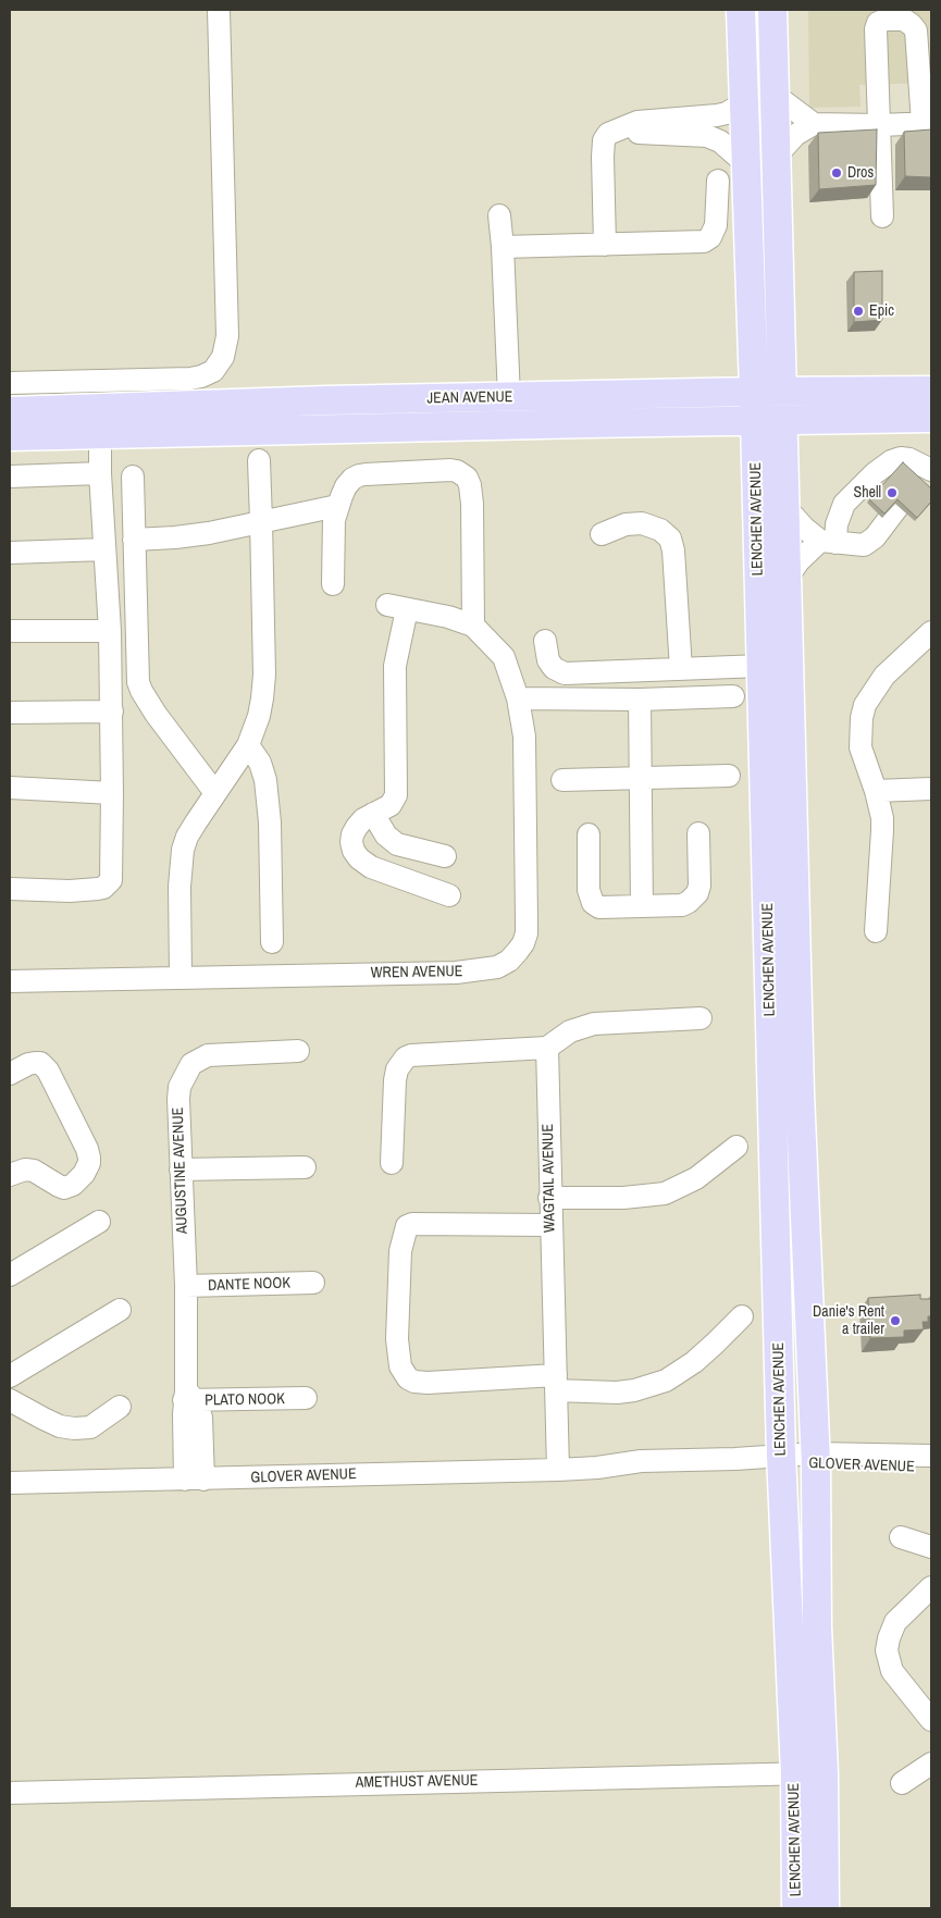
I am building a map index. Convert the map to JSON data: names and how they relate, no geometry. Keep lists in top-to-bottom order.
{
  "streets": {
    "main road": ["JEAN AVENUE", "LENCHEN AVENUE"],
    "street": [
      "WREN AVENUE",
      "AUGUSTINE AVENUE",
      "WAGTAIL AVENUE",
      "DANTE NOOK",
      "PLATO NOOK",
      "GLOVER AVENUE",
      "AMETHUST AVENUE"
    ]
  },
  "crossings": [
    ["JEAN AVENUE", "LENCHEN AVENUE"],
    ["LENCHEN AVENUE", "GLOVER AVENUE"],
    ["LENCHEN AVENUE", "AMETHUST AVENUE"],
    ["AUGUSTINE AVENUE", "DANTE NOOK"],
    ["AUGUSTINE AVENUE", "PLATO NOOK"],
    ["AUGUSTINE AVENUE", "GLOVER AVENUE"],
    ["WAGTAIL AVENUE", "GLOVER AVENUE"]
  ],
  "places": [
    "Dros",
    "Epic",
    "Shell",
    "Danie's Rent a trailer"
  ]
}
